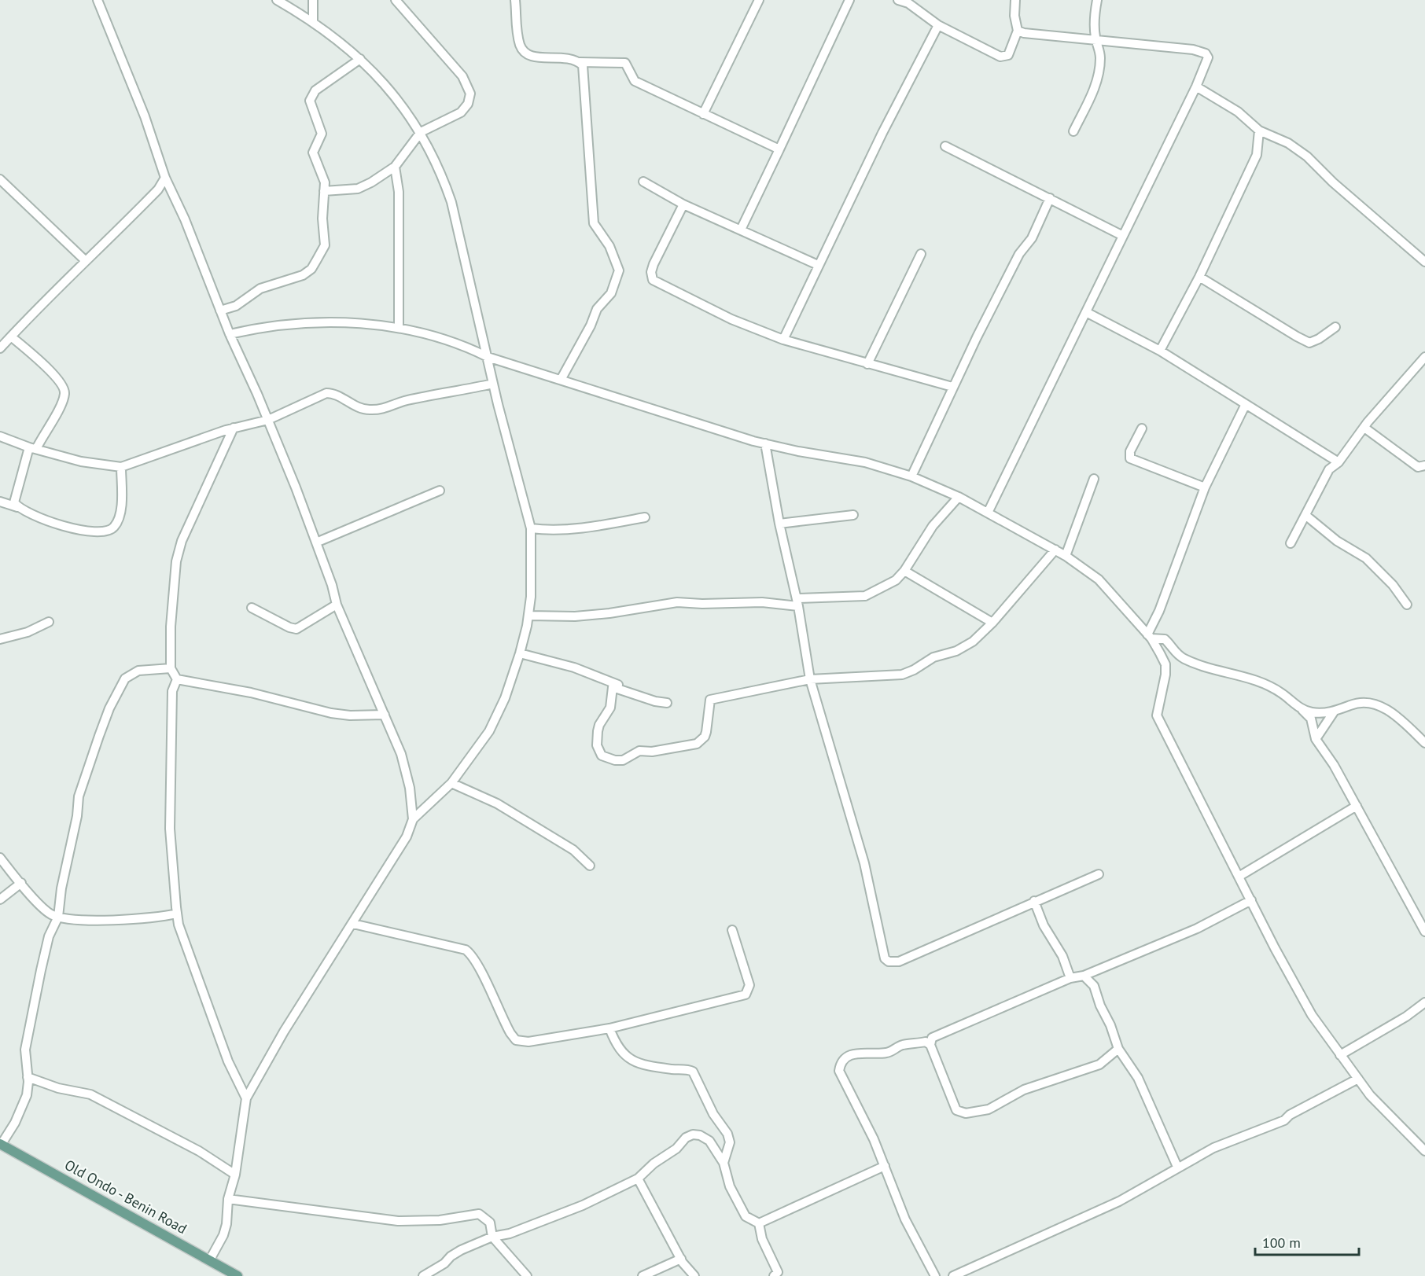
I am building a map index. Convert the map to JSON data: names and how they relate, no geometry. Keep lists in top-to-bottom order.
{
  "streets": {
    "main road": ["Old Ondo - Benin Road"]
  },
  "scale_bar": "100 m"
}
